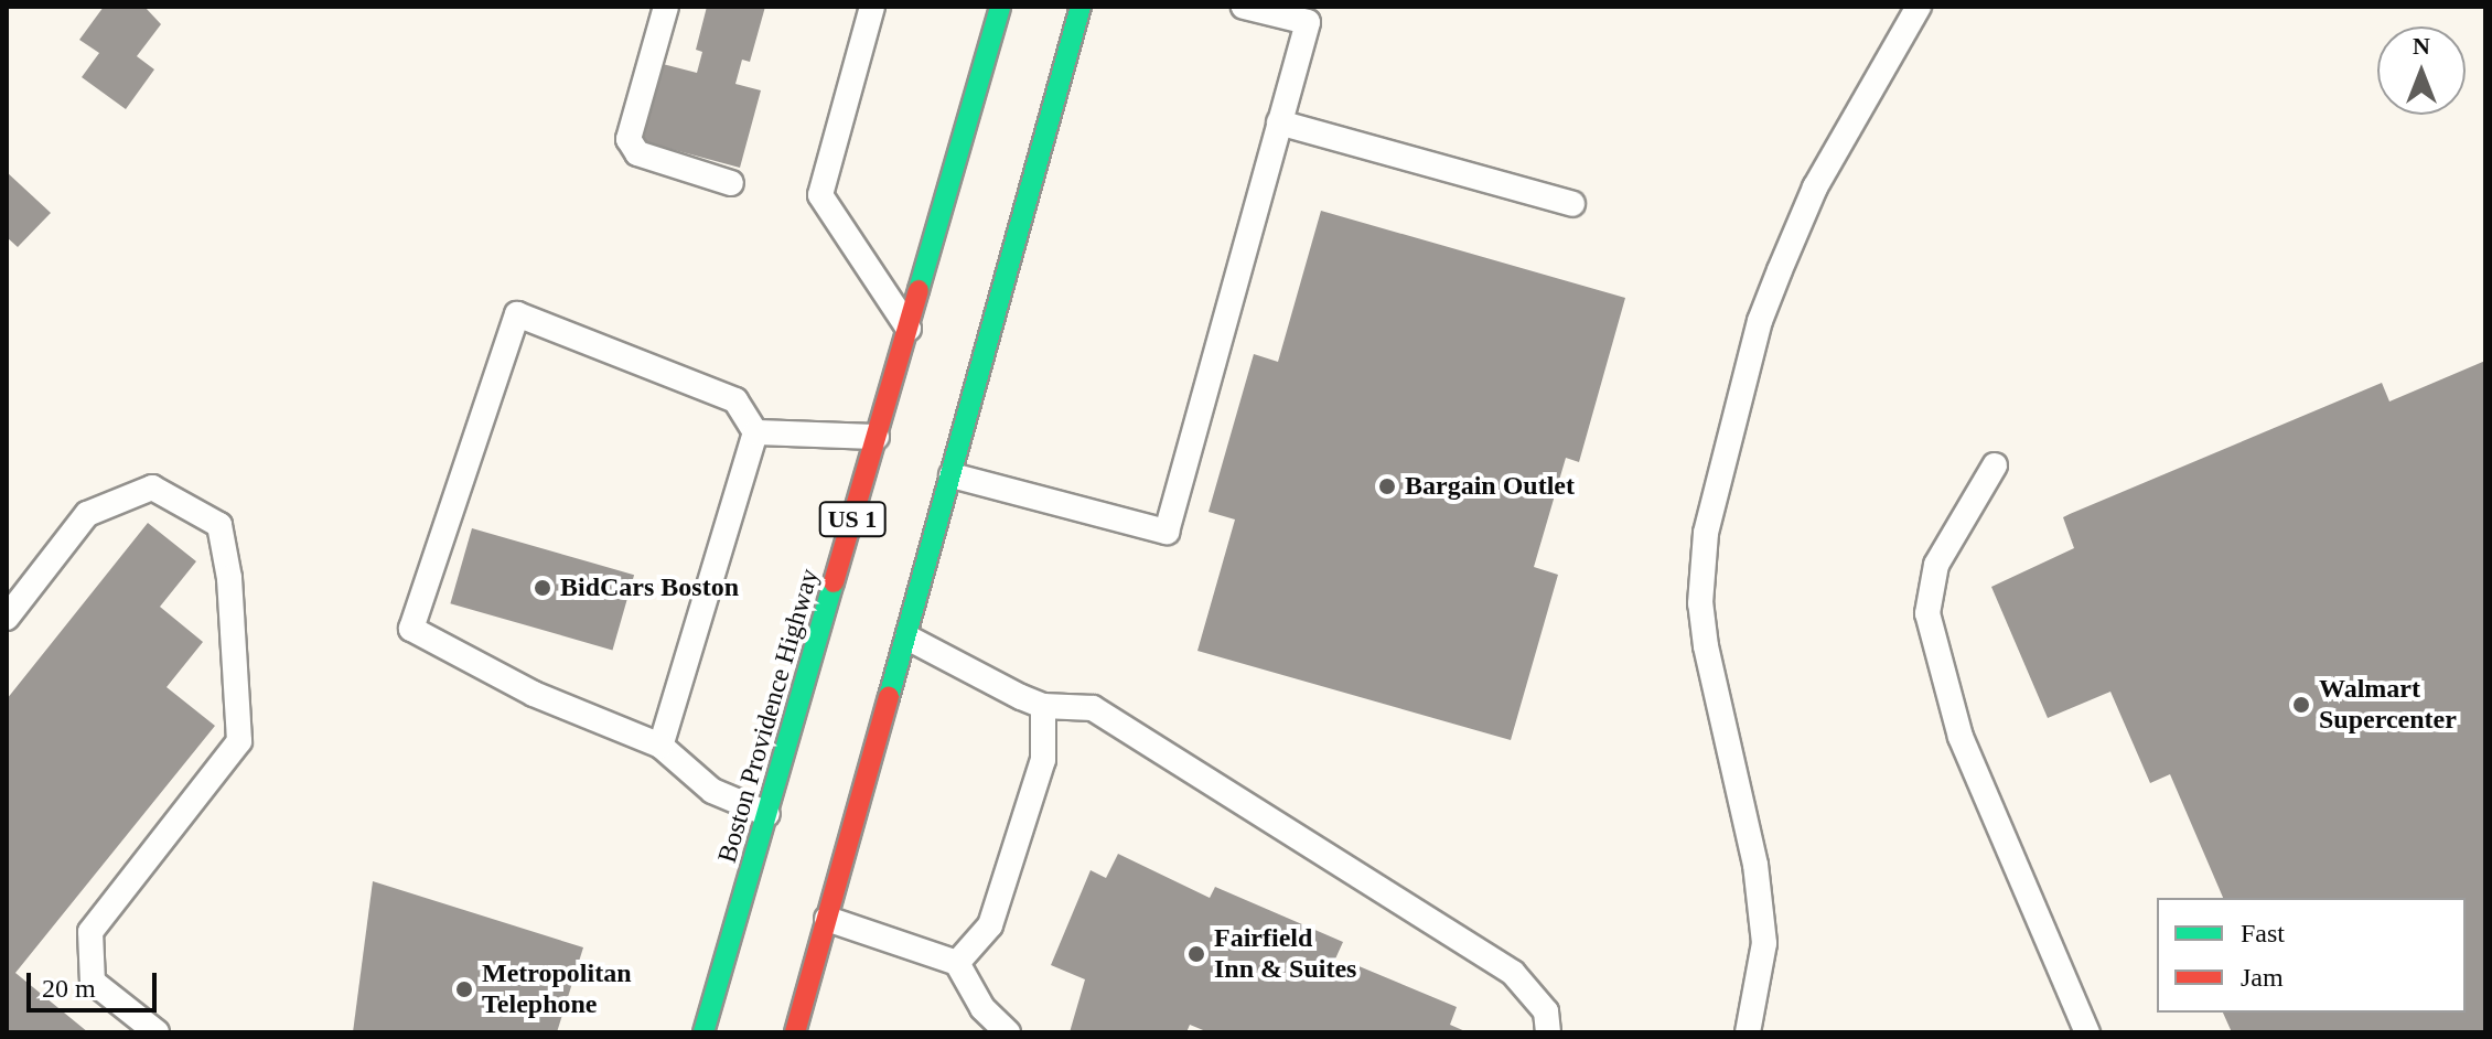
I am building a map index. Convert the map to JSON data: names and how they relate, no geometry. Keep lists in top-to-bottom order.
{
  "streets": {
    "main road": ["US 1", "Boston Providence Highway"]
  },
  "places": [
    "Bargain Outlet",
    "BidCars Boston",
    "Walmart Supercenter",
    "Fairfield Inn & Suites",
    "Metropolitan Telephone"
  ],
  "legend": ["Fast", "Jam"],
  "scale_bar": "20 m",
  "north": "top"
}
